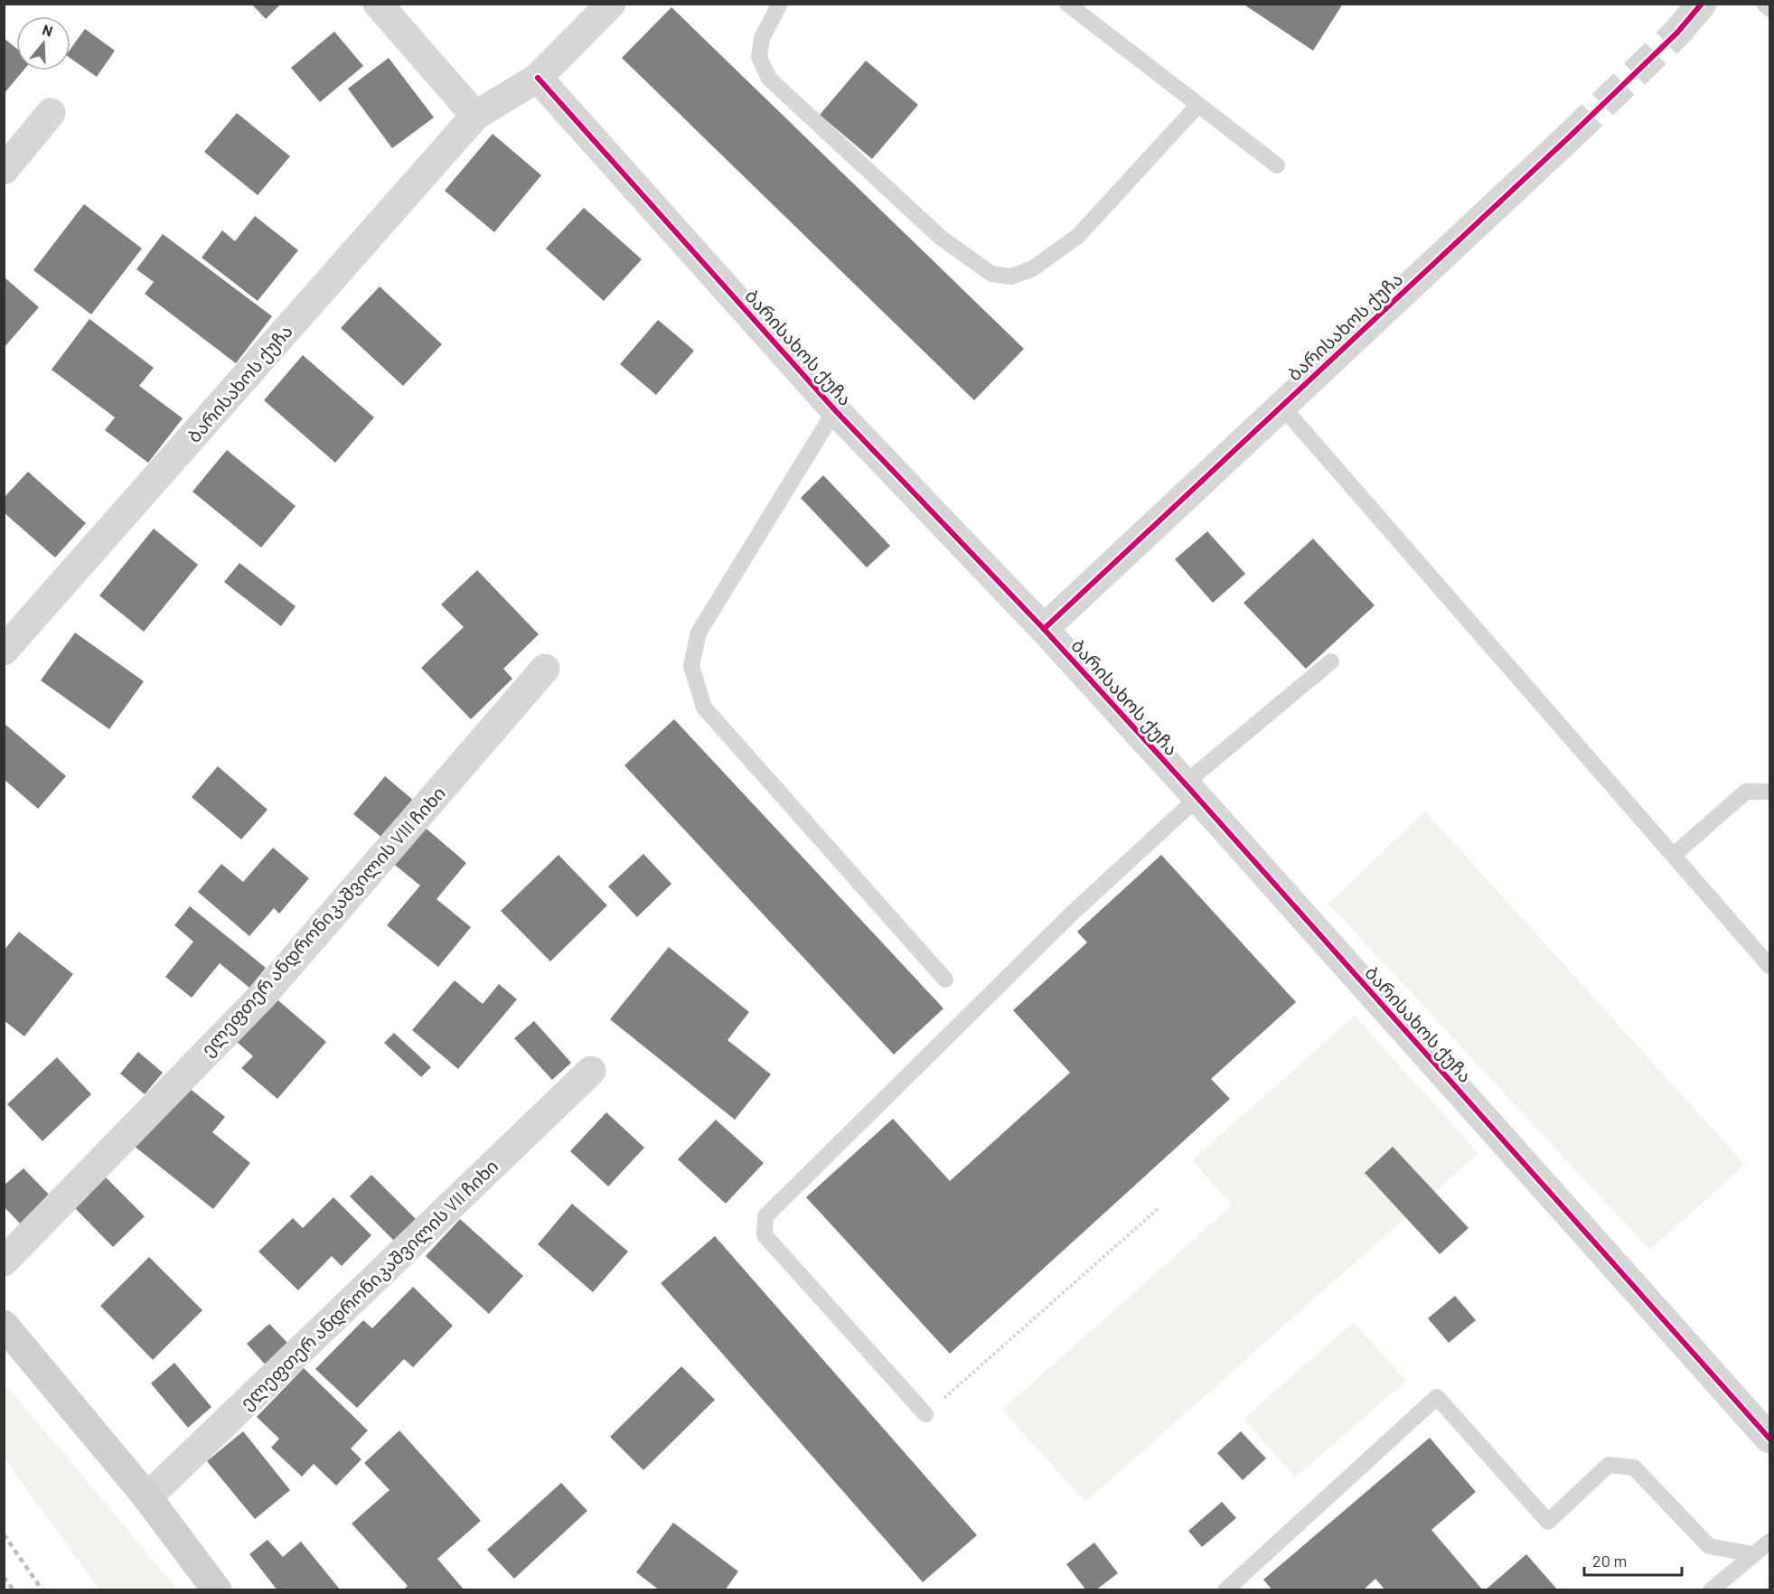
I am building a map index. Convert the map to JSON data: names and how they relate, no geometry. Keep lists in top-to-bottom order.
{
  "streets": {
    "street": ["ბარისახოს ქუჩა", "ელეფთერ ანდრონიკაშვილის VIII ჩიხი", "ელეფთერ ანდრონიკაშვილის VII ჩიხი"]
  },
  "scale_bar": "20 m",
  "north": "top"
}
